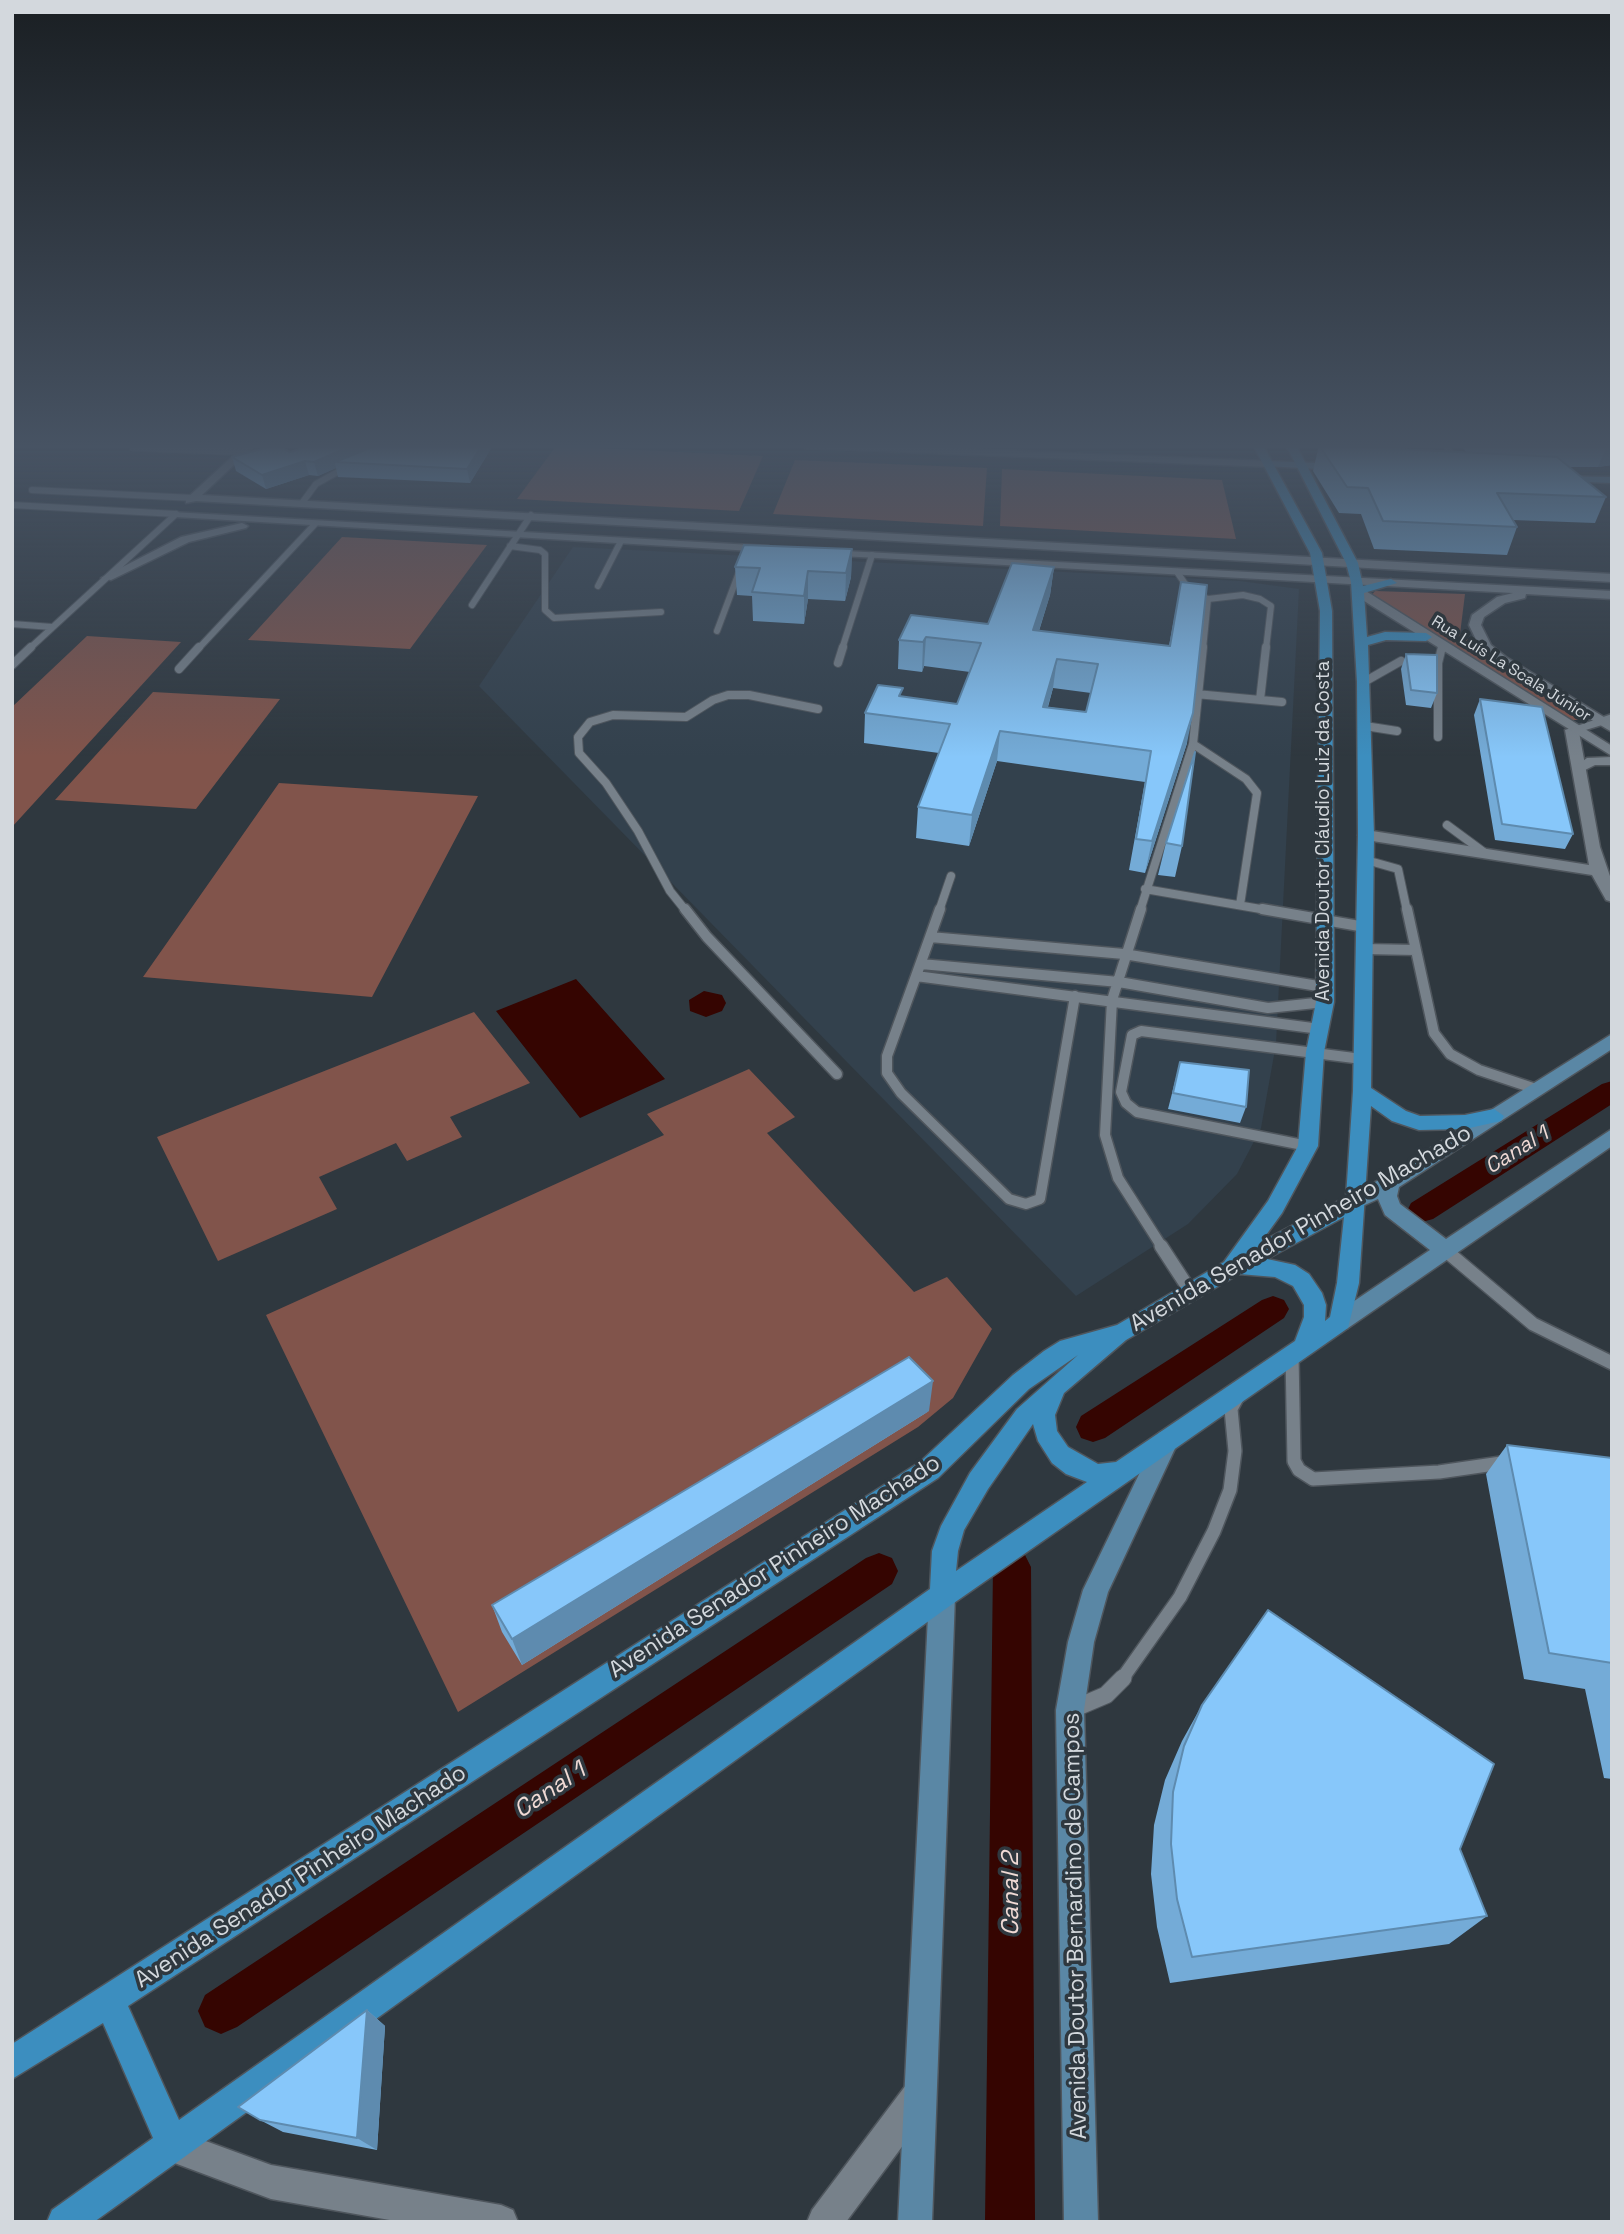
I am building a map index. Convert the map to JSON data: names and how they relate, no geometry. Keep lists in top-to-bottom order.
{
  "streets": {
    "main road": ["Avenida Doutor Cláudio Luiz da Costa", "Avenida Senador Pinheiro Machado", "Avenida Doutor Bernardino de Campos"],
    "street": ["Rua Luís La Scala Júnior"]
  },
  "crossings": [
    ["Rua Luís La Scala Júnior", "Avenida Doutor Cláudio Luiz da Costa"],
    ["Avenida Doutor Cláudio Luiz da Costa", "Avenida Senador Pinheiro Machado"]
  ],
  "water": ["Canal 1", "Canal 2"]
}
